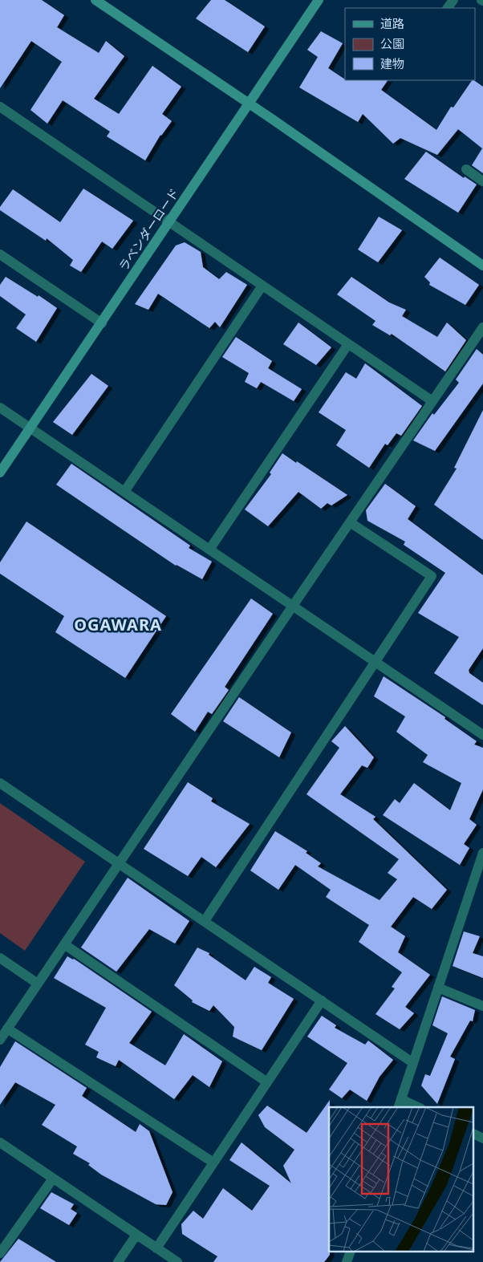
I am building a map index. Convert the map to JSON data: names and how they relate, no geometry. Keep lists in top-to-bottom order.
{
  "streets": {
    "street": ["ラベンダーロード"]
  },
  "districts": ["OGAWARA"],
  "legend": ["道路", "公園", "建物"]
}
